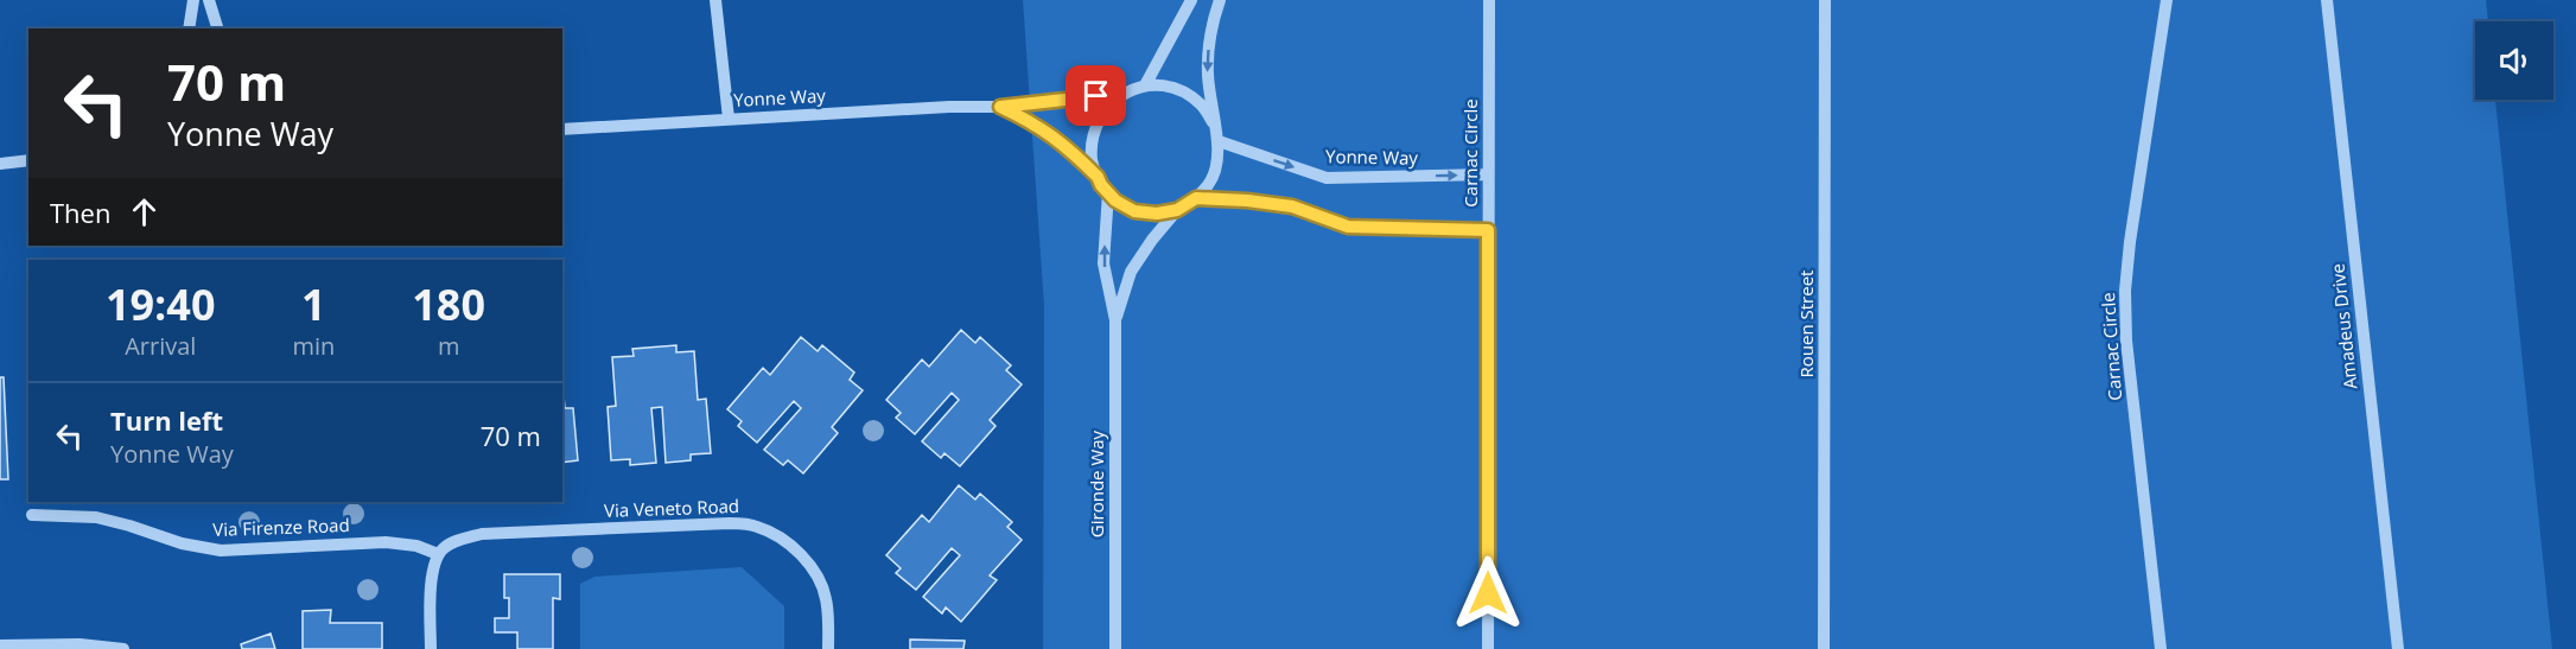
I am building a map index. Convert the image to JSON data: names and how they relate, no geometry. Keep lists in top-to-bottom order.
{
  "streets": {
    "street": [
      "Yonne Way",
      "Carnac Circle",
      "Rouen Street",
      "Amadeus Drive",
      "Gironde Way",
      "Via Veneto Road",
      "Via Firenze Road"
    ]
  },
  "crossings": [
    ["Yonne Way", "Carnac Circle"],
    ["Via Veneto Road", "Via Firenze Road"]
  ],
  "page": {
    "turn": ["70 m", "Yonne Way"],
    "then": "Then",
    "eta": [
      "19:40",
      "Arrival",
      "1",
      "min",
      "180",
      "m"
    ],
    "list": [
      {
        "name": "Turn left",
        "note": "Yonne Way",
        "value": "70 m"
      }
    ]
  }
}
